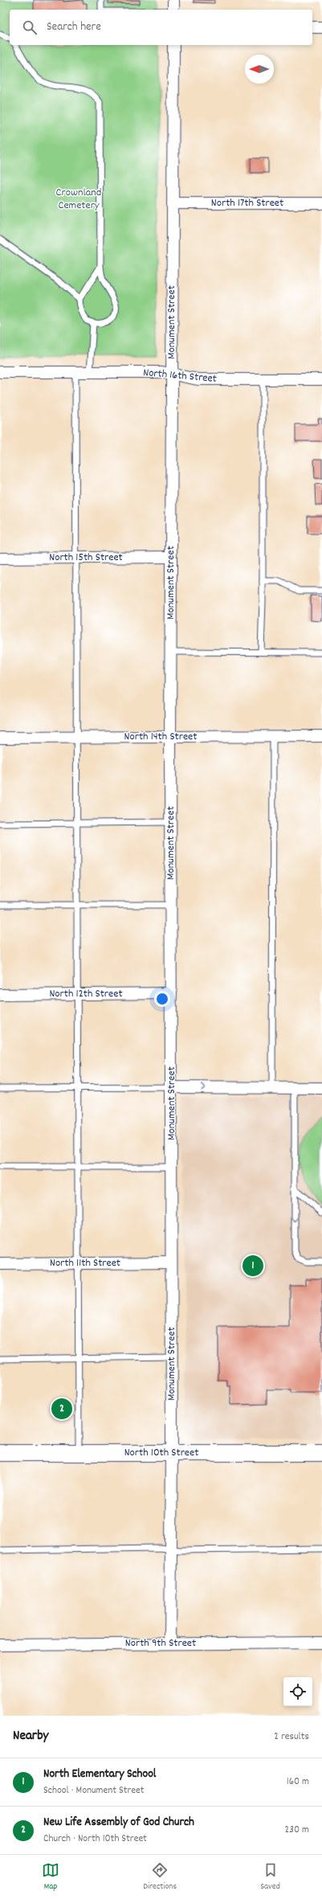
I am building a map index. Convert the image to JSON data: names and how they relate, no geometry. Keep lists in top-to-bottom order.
{
  "streets": {
    "main road": ["North 10th Street"],
    "street": [
      "North 17th Street",
      "Monument Street",
      "North 16th Street",
      "North 15th Street",
      "North 14th Street",
      "North 12th Street",
      "North 11th Street",
      "North 9th Street"
    ]
  },
  "crossings": [
    ["North 17th Street", "Monument Street"],
    ["Monument Street", "North 16th Street"],
    ["Monument Street", "North 15th Street"],
    ["Monument Street", "North 14th Street"],
    ["Monument Street", "North 12th Street"],
    ["Monument Street", "North 11th Street"],
    ["Monument Street", "North 10th Street"],
    ["Monument Street", "North 9th Street"]
  ],
  "parks": ["Crownland Cemetery"],
  "north": "left",
  "page": {
    "search": "Search here",
    "pins": ["1", "2"],
    "heading": ["Nearby", "2 results"],
    "list": [
      {
        "mark": "1",
        "name": "North Elementary School",
        "note": "School · Monument Street",
        "value": "160 m"
      },
      {
        "mark": "2",
        "name": "New Life Assembly of God Church",
        "note": "Church · North 10th Street",
        "value": "230 m"
      }
    ],
    "nav": ["Map", "Directions", "Saved"]
  }
}
